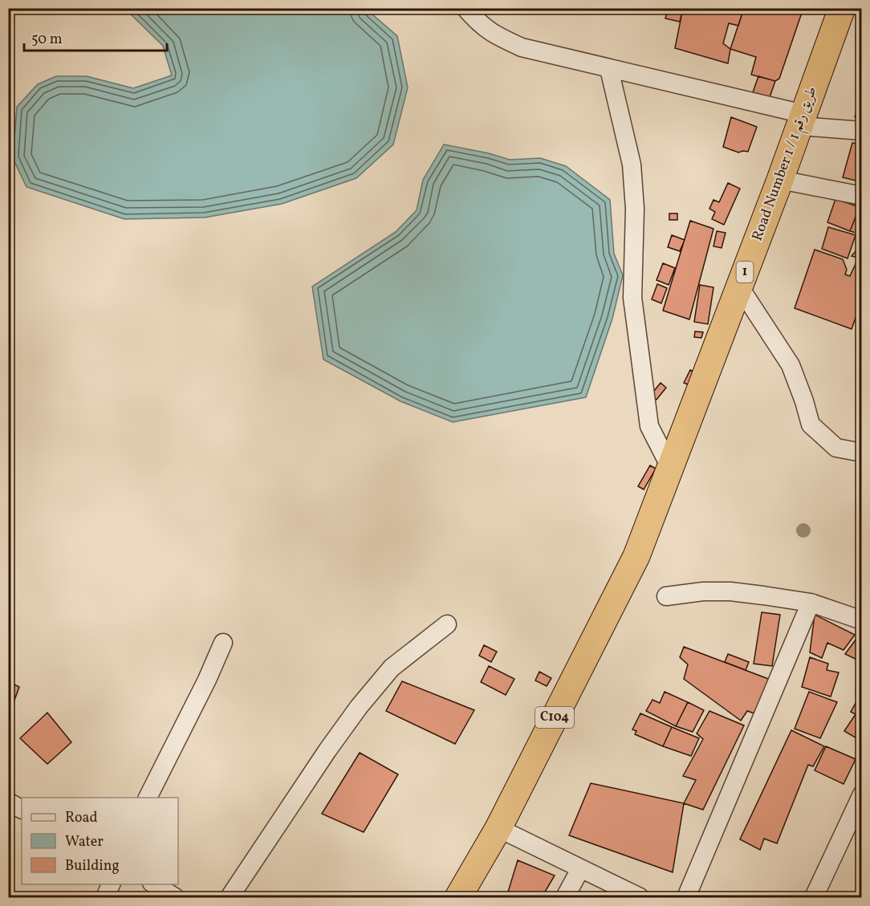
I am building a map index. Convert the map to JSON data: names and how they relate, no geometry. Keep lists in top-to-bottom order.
{
  "streets": {
    "highway": ["Road Number 1 / طريق رقم 1", "1", "C104"]
  },
  "crossings": [
    ["Road Number 1 / طريق رقم 1", "C104"]
  ],
  "legend": ["Road", "Water", "Building"],
  "scale_bar": "50 m"
}
